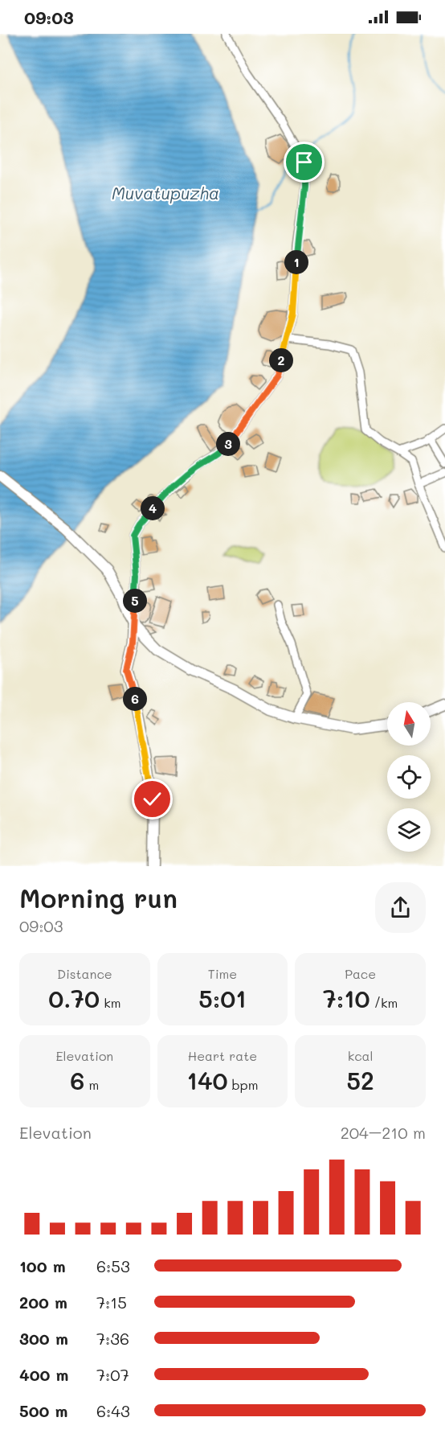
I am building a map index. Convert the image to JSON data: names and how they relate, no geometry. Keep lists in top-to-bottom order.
{
  "water": ["Muvatupuzha"],
  "north": "top",
  "page": {
    "status": "09:03",
    "pins": [
      "1",
      "2",
      "3",
      "4",
      "5",
      "6"
    ],
    "heading": ["Morning run", "09:03"],
    "stats": [
      ["Distance", "0.70 km"],
      ["Time", "5:01"],
      ["Pace", "7:10 /km"],
      ["Elevation", "6 m"],
      ["Heart rate", "140 bpm"],
      ["kcal", "52"]
    ],
    "chart": ["Elevation", "204–210 m"],
    "list": [
      {
        "name": "100 m",
        "note": "6:53"
      },
      {
        "name": "200 m",
        "note": "7:15"
      },
      {
        "name": "300 m",
        "note": "7:36"
      },
      {
        "name": "400 m",
        "note": "7:07"
      },
      {
        "name": "500 m",
        "note": "6:43"
      }
    ]
  }
}
